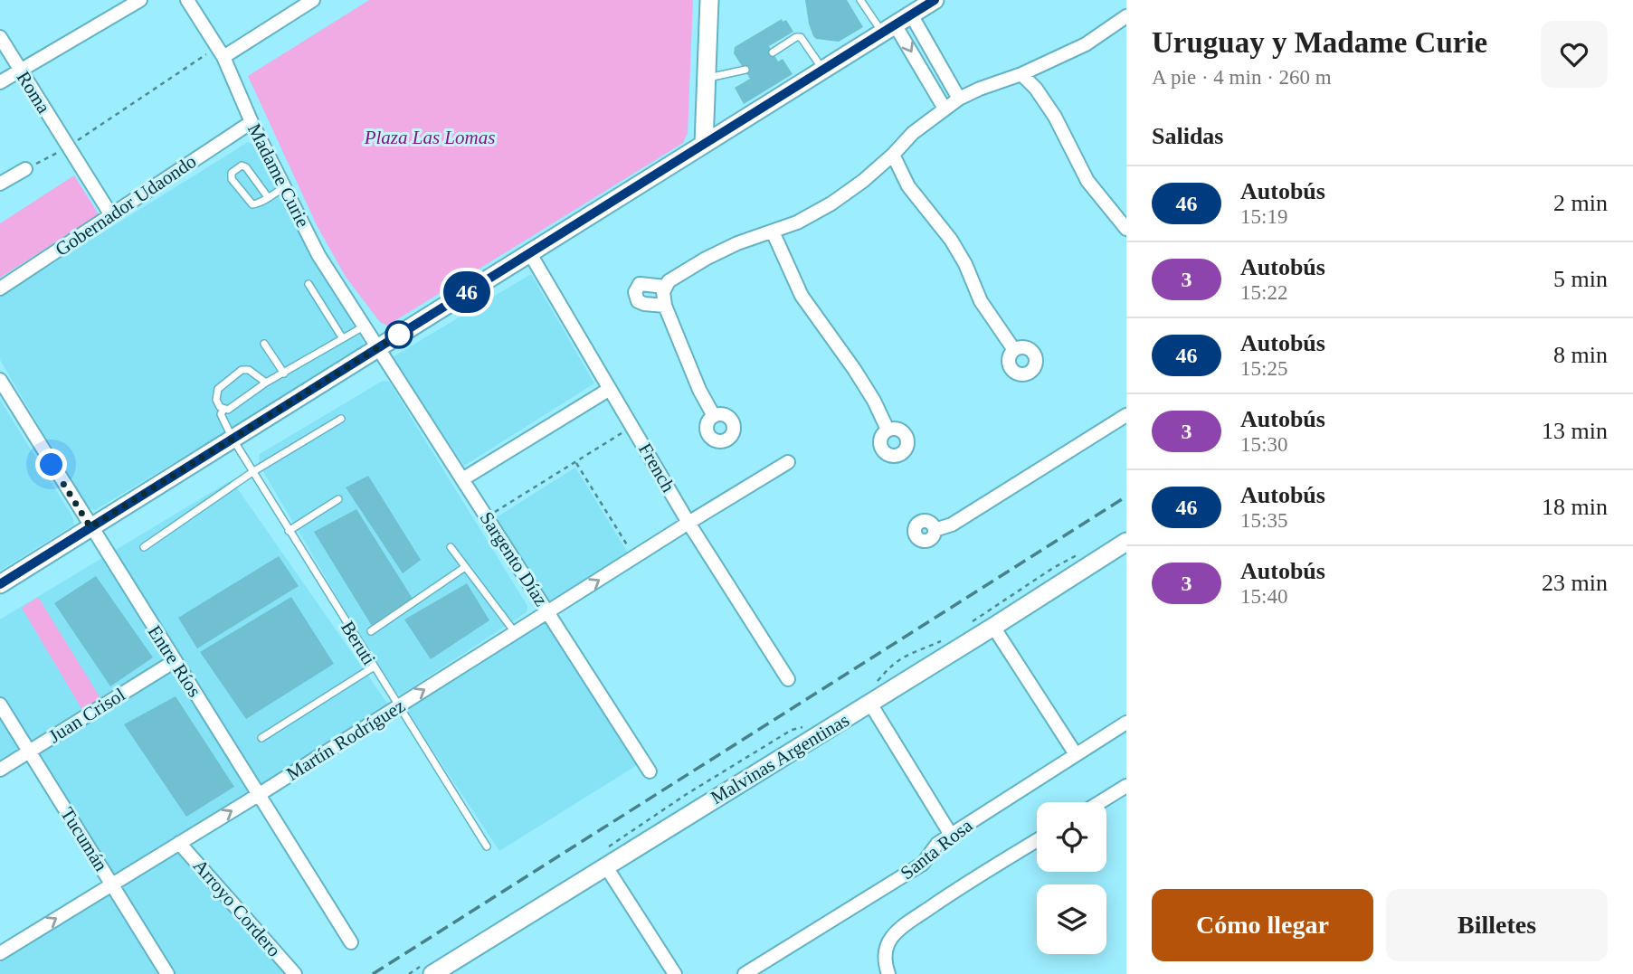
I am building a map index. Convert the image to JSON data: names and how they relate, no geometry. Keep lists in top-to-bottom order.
{
  "streets": {
    "main road": ["Malvinas Argentinas"],
    "street": [
      "Roma",
      "Madame Curie",
      "Gobernador Udaondo",
      "French",
      "Sargento Díaz",
      "Entre Ríos",
      "Juan Crisol",
      "Martín Rodríguez",
      "Tucumán",
      "Santa Rosa",
      "Arroyo Cordero"
    ],
    "lane": ["Beruti"]
  },
  "crossings": [
    ["Roma", "Gobernador Udaondo"],
    ["Madame Curie", "Gobernador Udaondo"],
    ["Madame Curie", "Sargento Díaz"],
    ["French", "Martín Rodríguez"],
    ["Sargento Díaz", "Martín Rodríguez"],
    ["Beruti", "Martín Rodríguez"],
    ["Entre Ríos", "Juan Crisol"],
    ["Entre Ríos", "Martín Rodríguez"],
    ["Juan Crisol", "Tucumán"],
    ["Martín Rodríguez", "Tucumán"],
    ["Martín Rodríguez", "Arroyo Cordero"]
  ],
  "one_way": ["Martín Rodríguez"],
  "parks": ["Plaza Las Lomas"],
  "lines": ["bus line 46"],
  "page": {
    "on_map": "46",
    "heading": [
      ["Uruguay y Madame Curie", "A pie · 4 min · 260 m"],
      "Salidas"
    ],
    "list": [
      {
        "mark": "46",
        "name": "Autobús",
        "note": "15:19",
        "value": "2 min"
      },
      {
        "mark": "3",
        "name": "Autobús",
        "note": "15:22",
        "value": "5 min"
      },
      {
        "mark": "46",
        "name": "Autobús",
        "note": "15:25",
        "value": "8 min"
      },
      {
        "mark": "3",
        "name": "Autobús",
        "note": "15:30",
        "value": "13 min"
      },
      {
        "mark": "46",
        "name": "Autobús",
        "note": "15:35",
        "value": "18 min"
      },
      {
        "mark": "3",
        "name": "Autobús",
        "note": "15:40",
        "value": "23 min"
      }
    ],
    "buttons": ["Cómo llegar", "Billetes"]
  }
}
